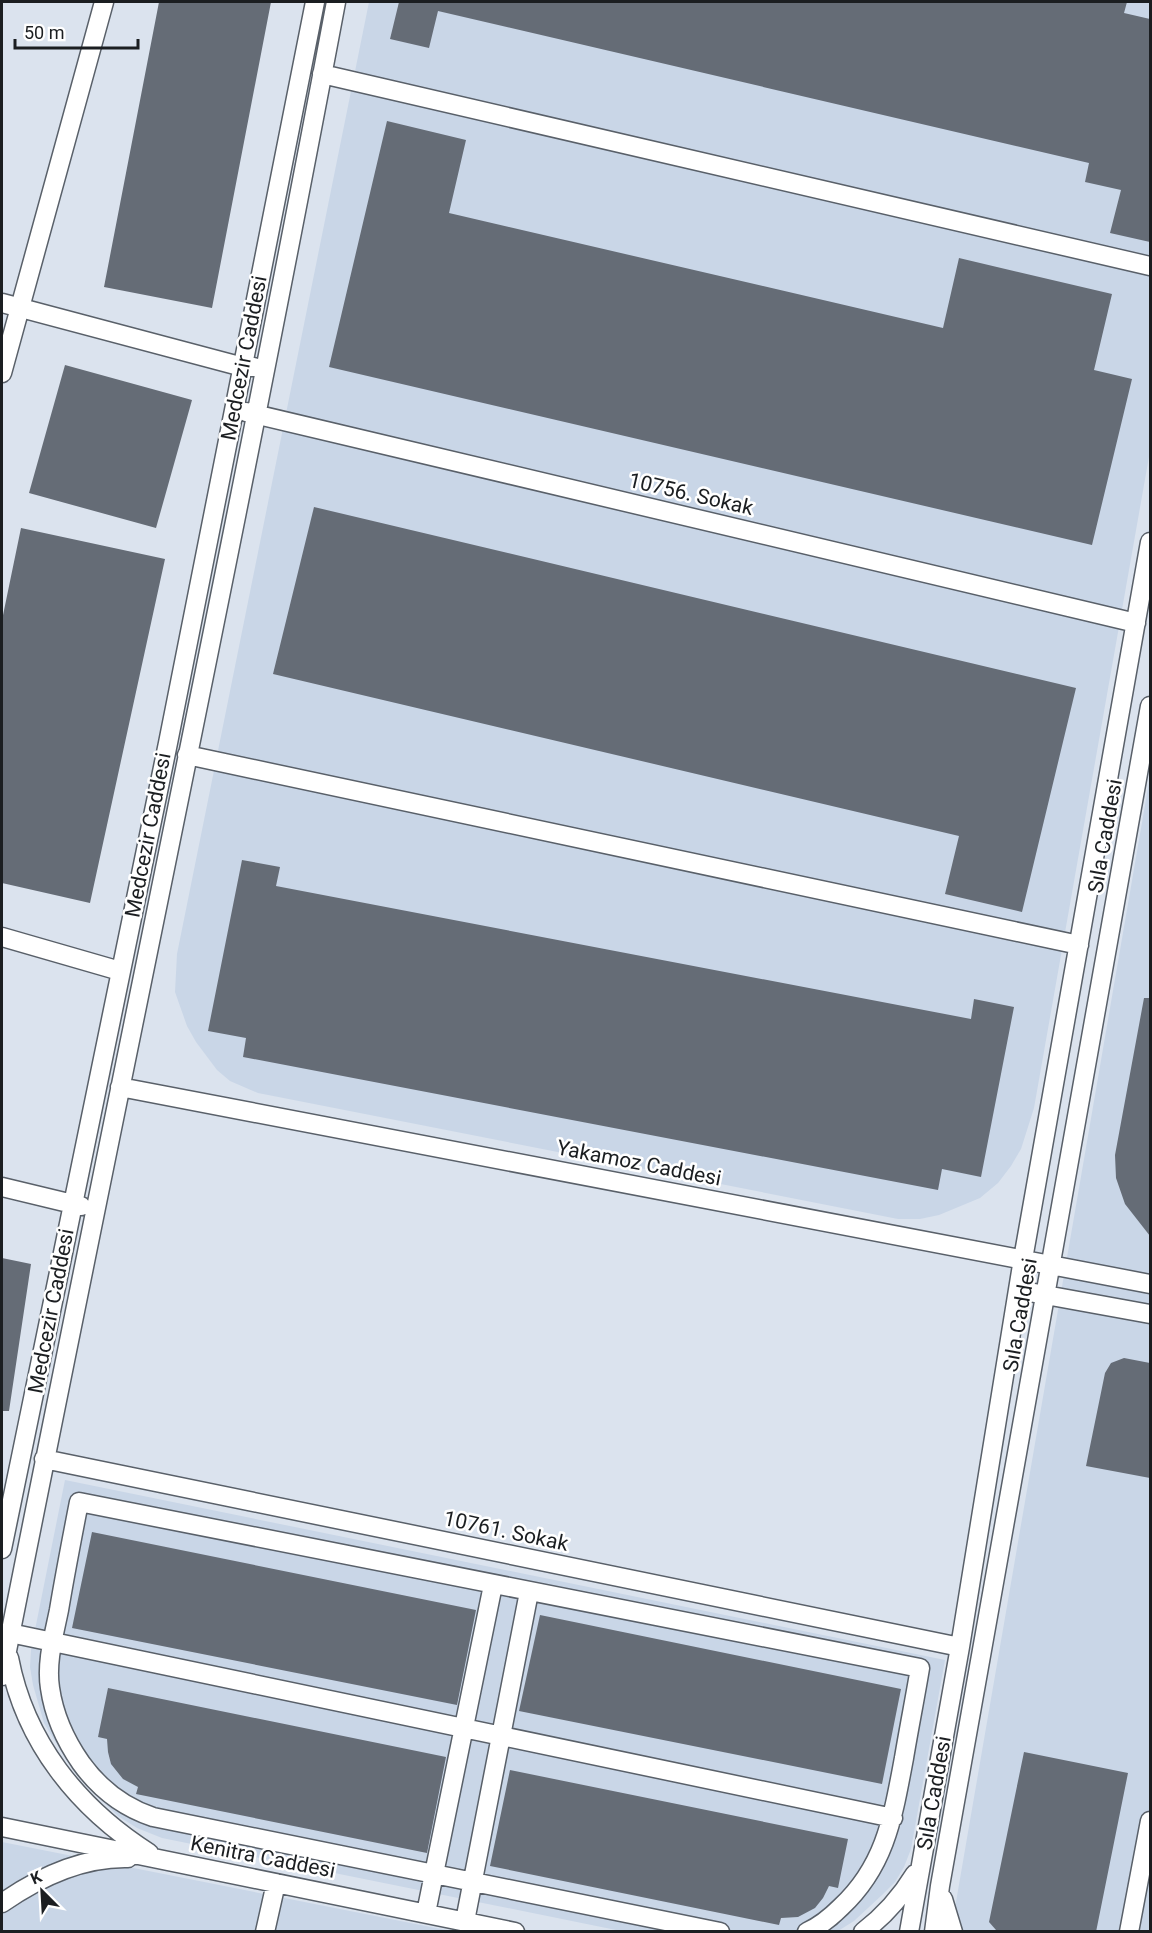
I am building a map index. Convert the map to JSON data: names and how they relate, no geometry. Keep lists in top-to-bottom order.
{
  "streets": {
    "street": [
      "Medcezir Caddesi",
      "10756. Sokak",
      "Sıla Caddesi",
      "Yakamoz Caddesi",
      "10761. Sokak",
      "Kenitra Caddesi"
    ]
  },
  "crossings": [
    ["Medcezir Caddesi", "10756. Sokak"],
    ["Medcezir Caddesi", "Yakamoz Caddesi"],
    ["Medcezir Caddesi", "10761. Sokak"],
    ["Sıla Caddesi", "Yakamoz Caddesi"]
  ],
  "scale_bar": "50 m",
  "north": "top left"
}
